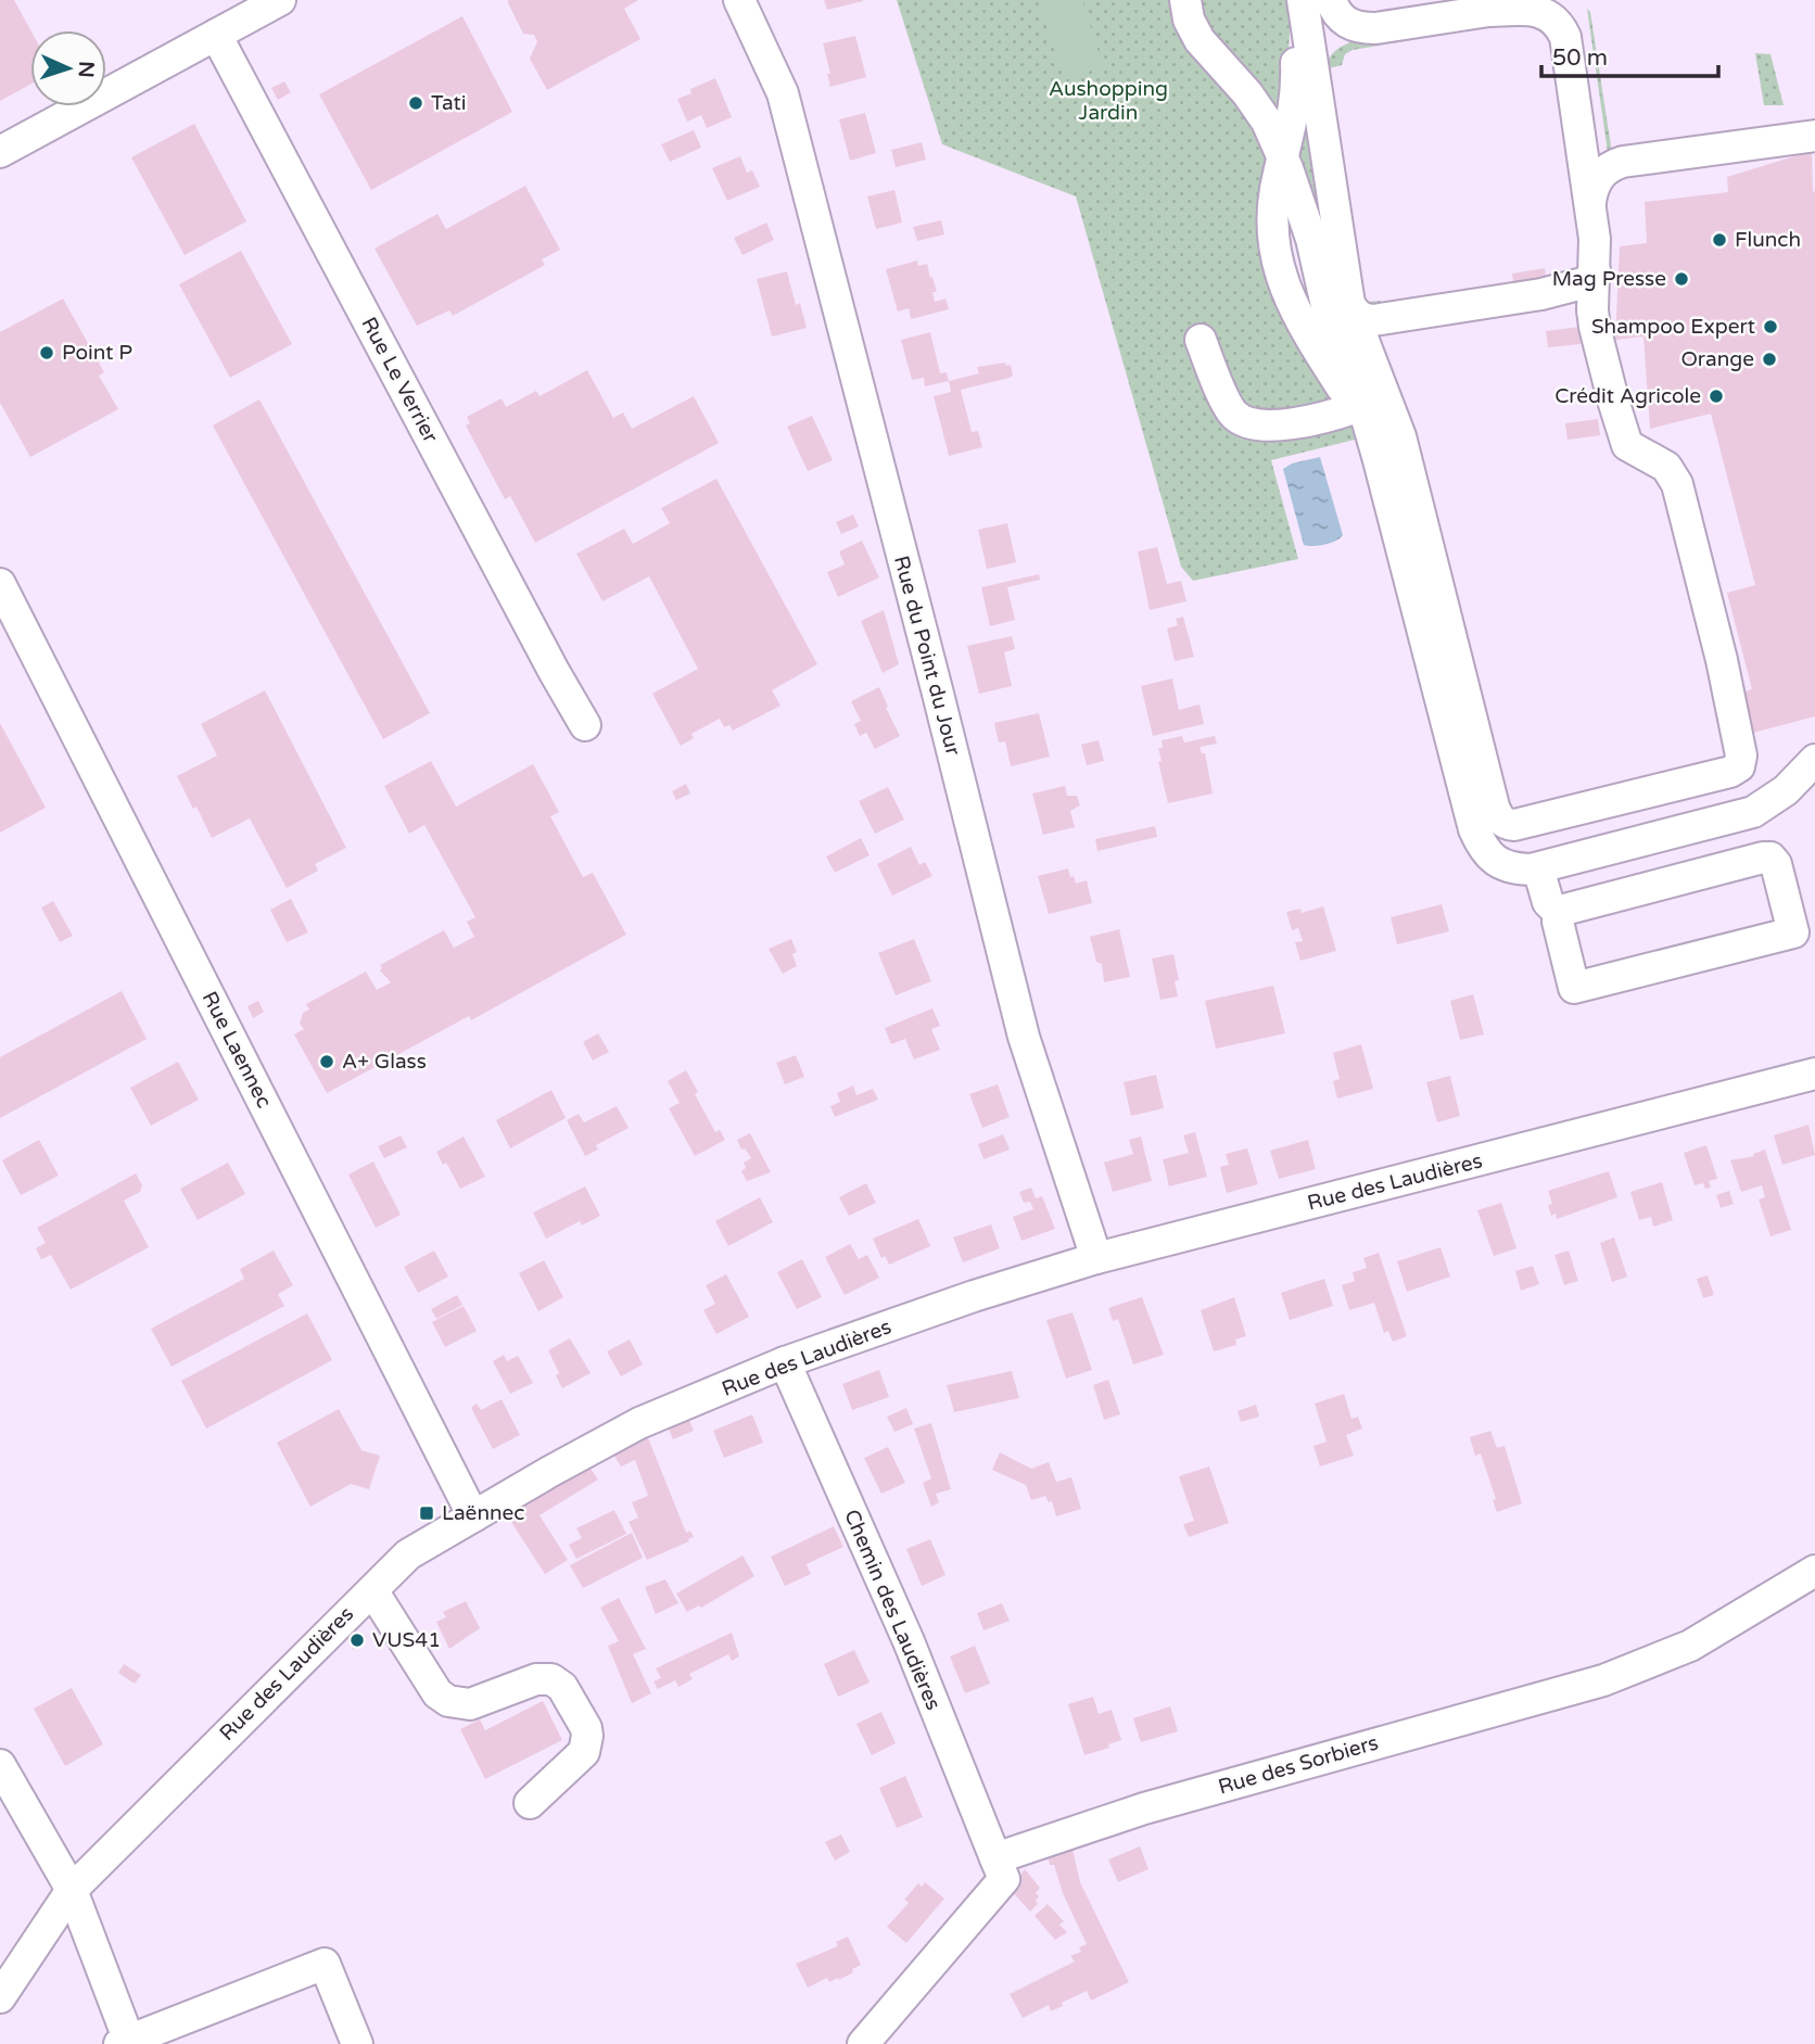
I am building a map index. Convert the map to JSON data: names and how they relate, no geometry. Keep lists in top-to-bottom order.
{
  "streets": {
    "street": [
      "Rue Le Verrier",
      "Rue du Point du Jour",
      "Rue Laennec",
      "Rue des Laudières",
      "Chemin des Laudières",
      "Rue des Sorbiers"
    ]
  },
  "crossings": [
    ["Rue du Point du Jour", "Rue des Laudières"],
    ["Rue Laennec", "Rue des Laudières"],
    ["Rue des Laudières", "Chemin des Laudières"],
    ["Chemin des Laudières", "Rue des Sorbiers"]
  ],
  "parks": ["Aushopping Jardin"],
  "places": {
    "other": [
      "Tati",
      "Flunch",
      "Mag Presse",
      "Shampoo Expert",
      "Point P",
      "Orange",
      "Crédit Agricole",
      "A+ Glass",
      "VUS41"
    ],
    "transit": ["Laënnec"]
  },
  "scale_bar": "50 m",
  "north": "right"
}
